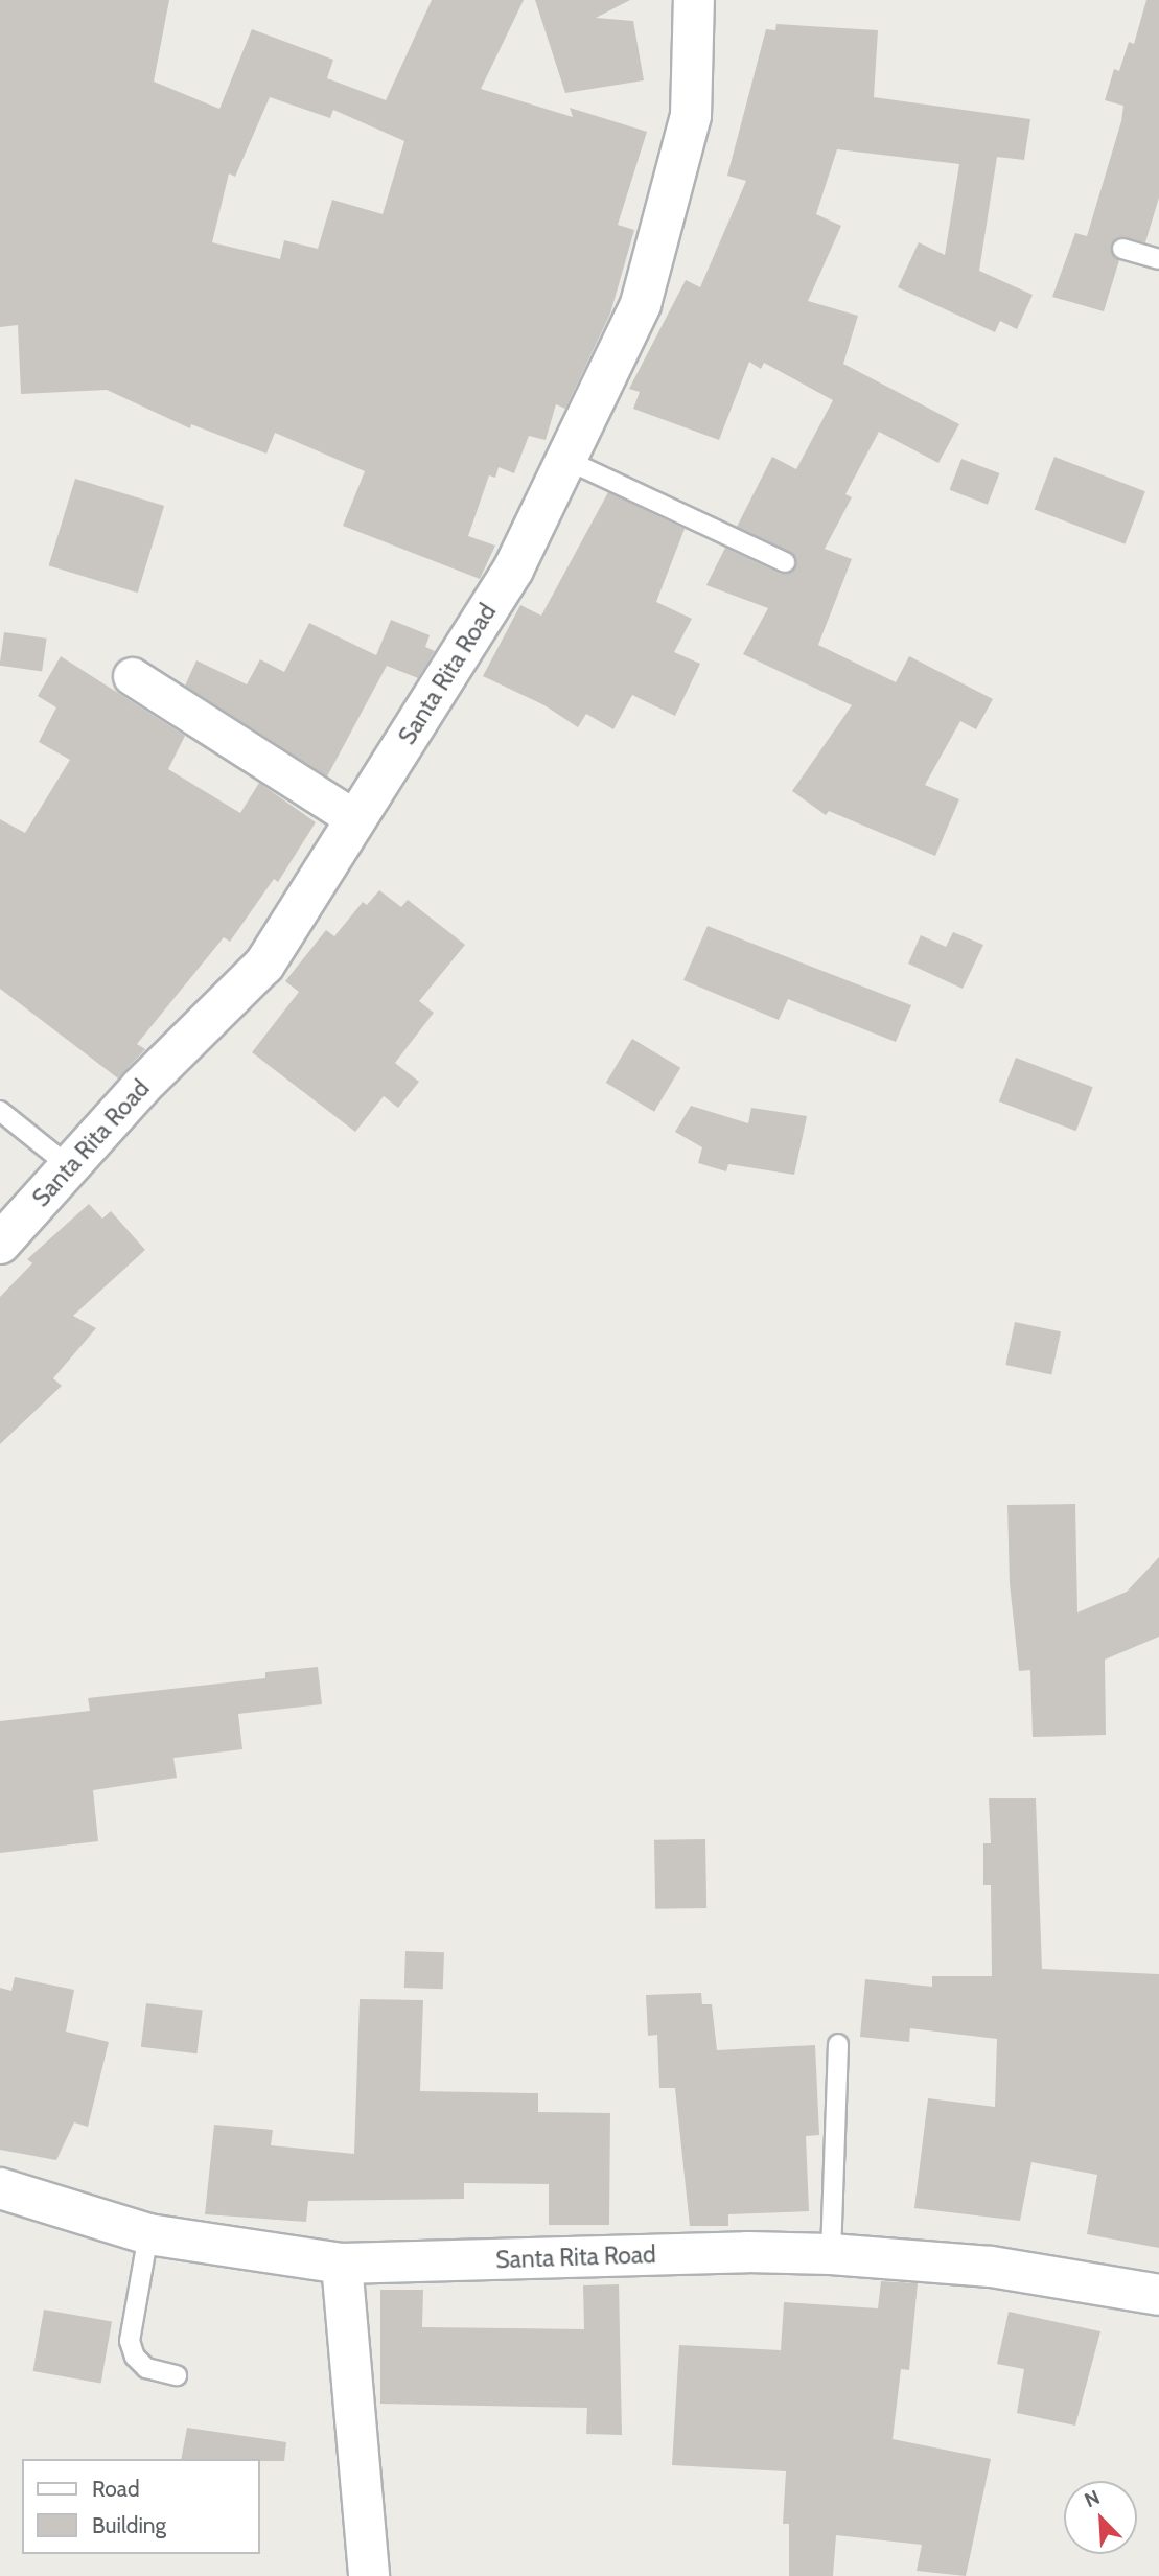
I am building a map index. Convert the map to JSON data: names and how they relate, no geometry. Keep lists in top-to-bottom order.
{
  "streets": {
    "street": ["Santa Rita Road"]
  },
  "legend": ["Road", "Building"],
  "north": "top left"
}
